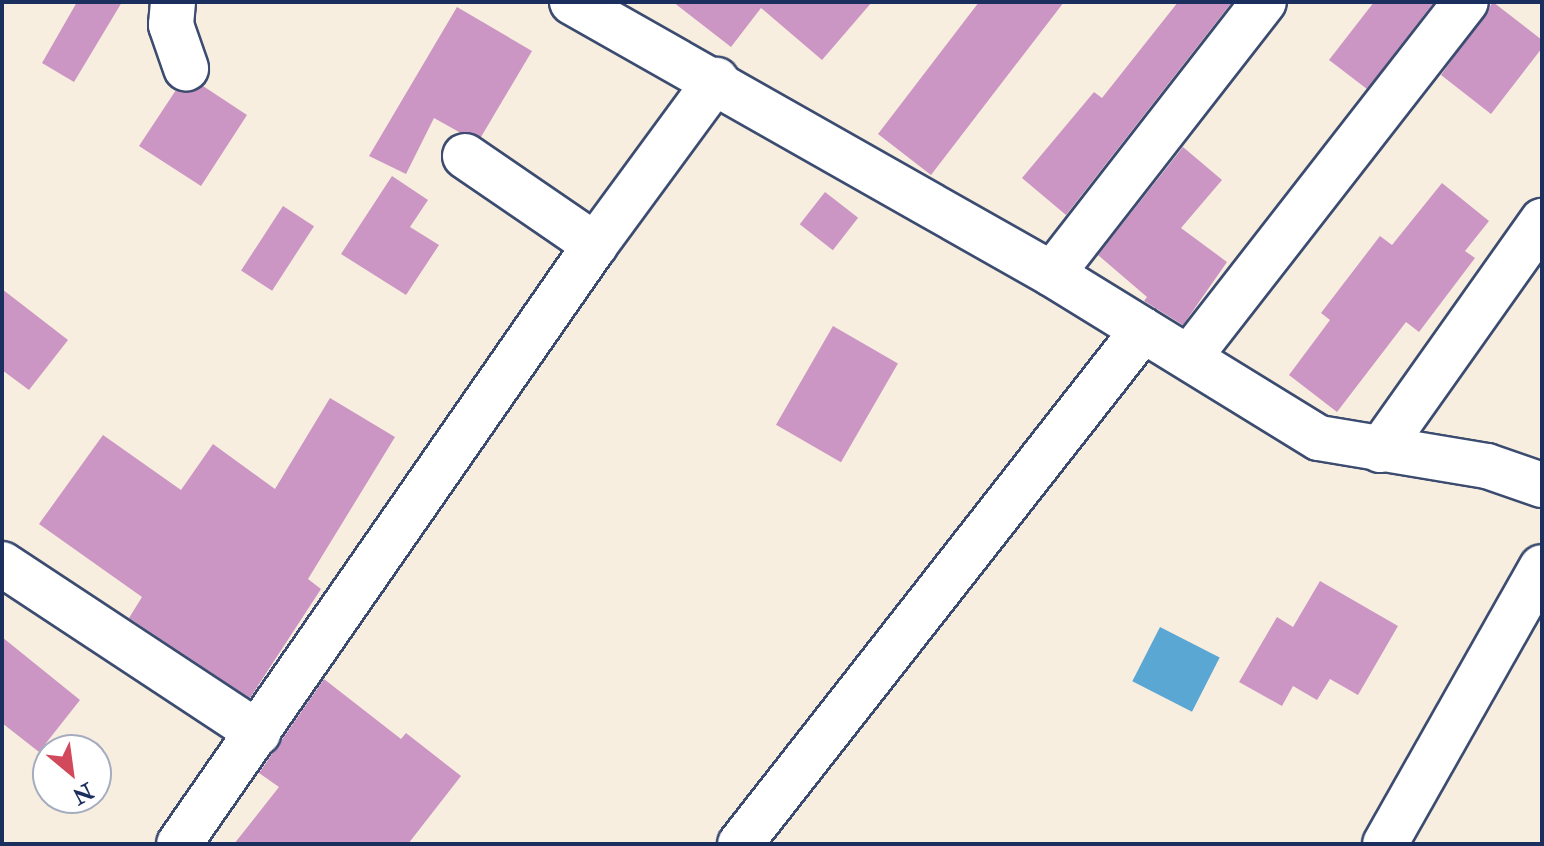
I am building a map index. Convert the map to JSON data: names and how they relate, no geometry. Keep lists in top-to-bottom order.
{
  "north": "bottom right"
}
